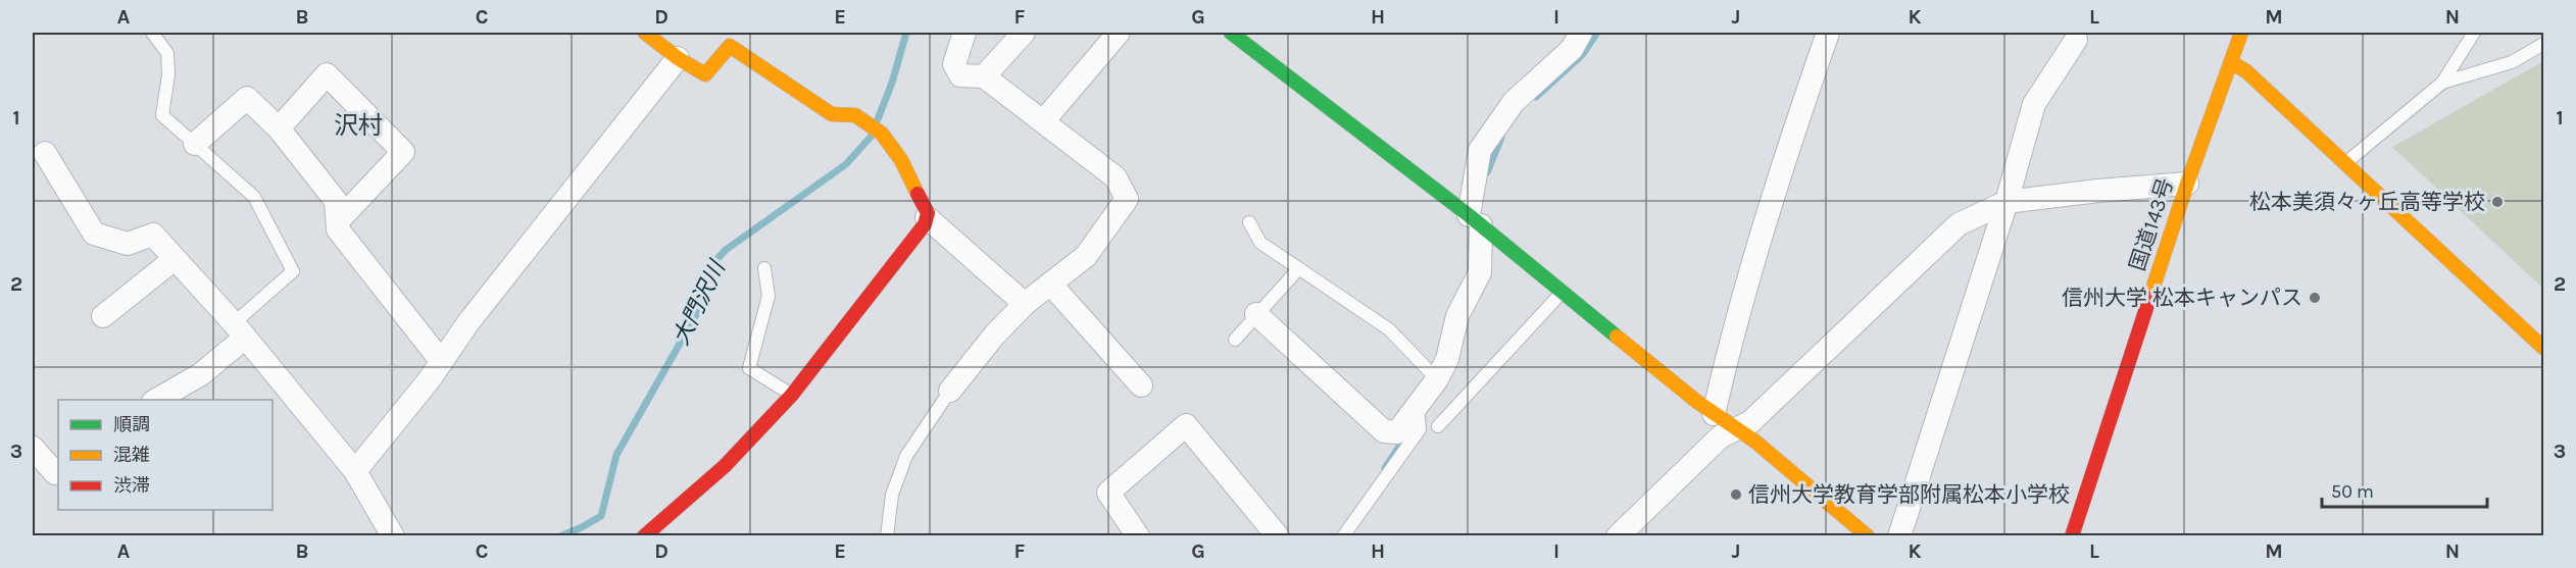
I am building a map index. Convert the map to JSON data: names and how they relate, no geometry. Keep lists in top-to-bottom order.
{
  "streets": {
    "main road": ["国道143号"]
  },
  "districts": ["沢村"],
  "water": ["大門沢川"],
  "places": ["松本美須々ヶ丘高等学校", "信州大学 松本キャンパス", "信州大学教育学部附属松本小学校"],
  "legend": ["順調", "混雑", "渋滞"],
  "scale_bar": "50 m",
  "grid": {
    "columns": [
      "A",
      "B",
      "C",
      "D",
      "E",
      "F",
      "G",
      "H",
      "I",
      "J",
      "K",
      "L",
      "M",
      "N"
    ],
    "rows": ["1", "2", "3"]
  }
}
